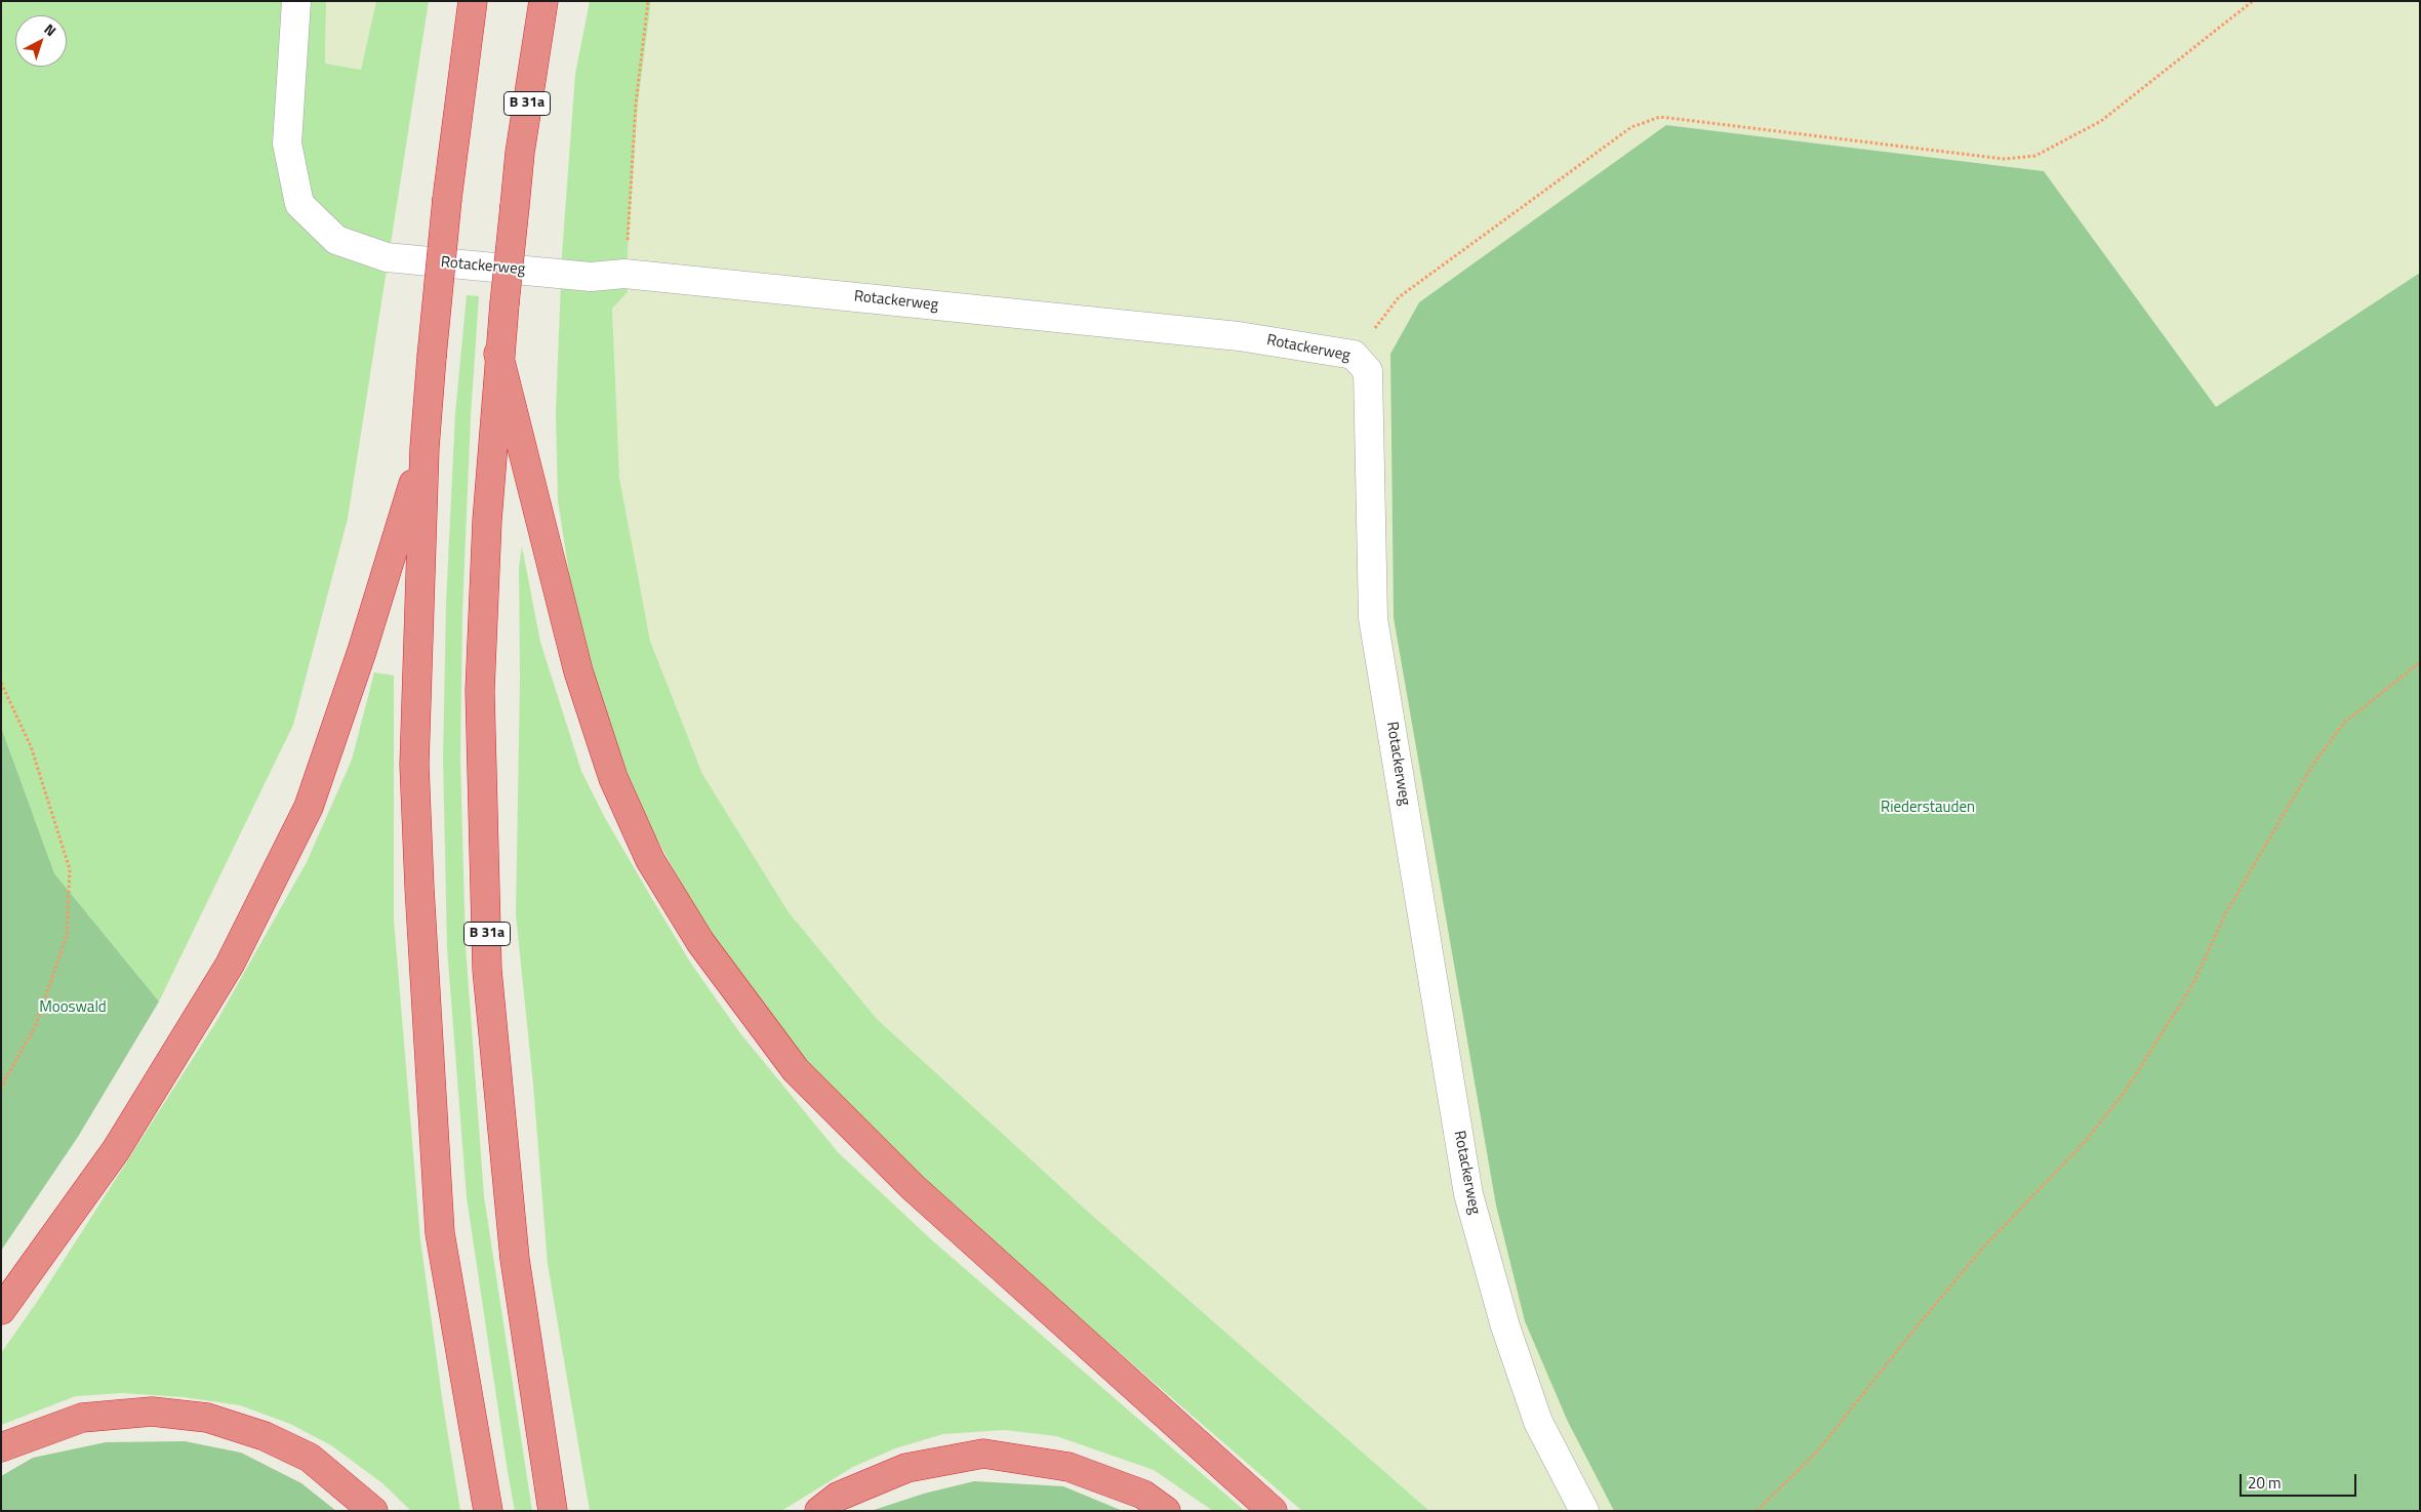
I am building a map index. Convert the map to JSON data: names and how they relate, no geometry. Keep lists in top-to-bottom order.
{
  "streets": {
    "highway": ["B 31a"],
    "street": ["Rotackerweg"]
  },
  "parks": ["Riederstauden", "Mooswald"],
  "scale_bar": "20 m",
  "north": "top right"
}
